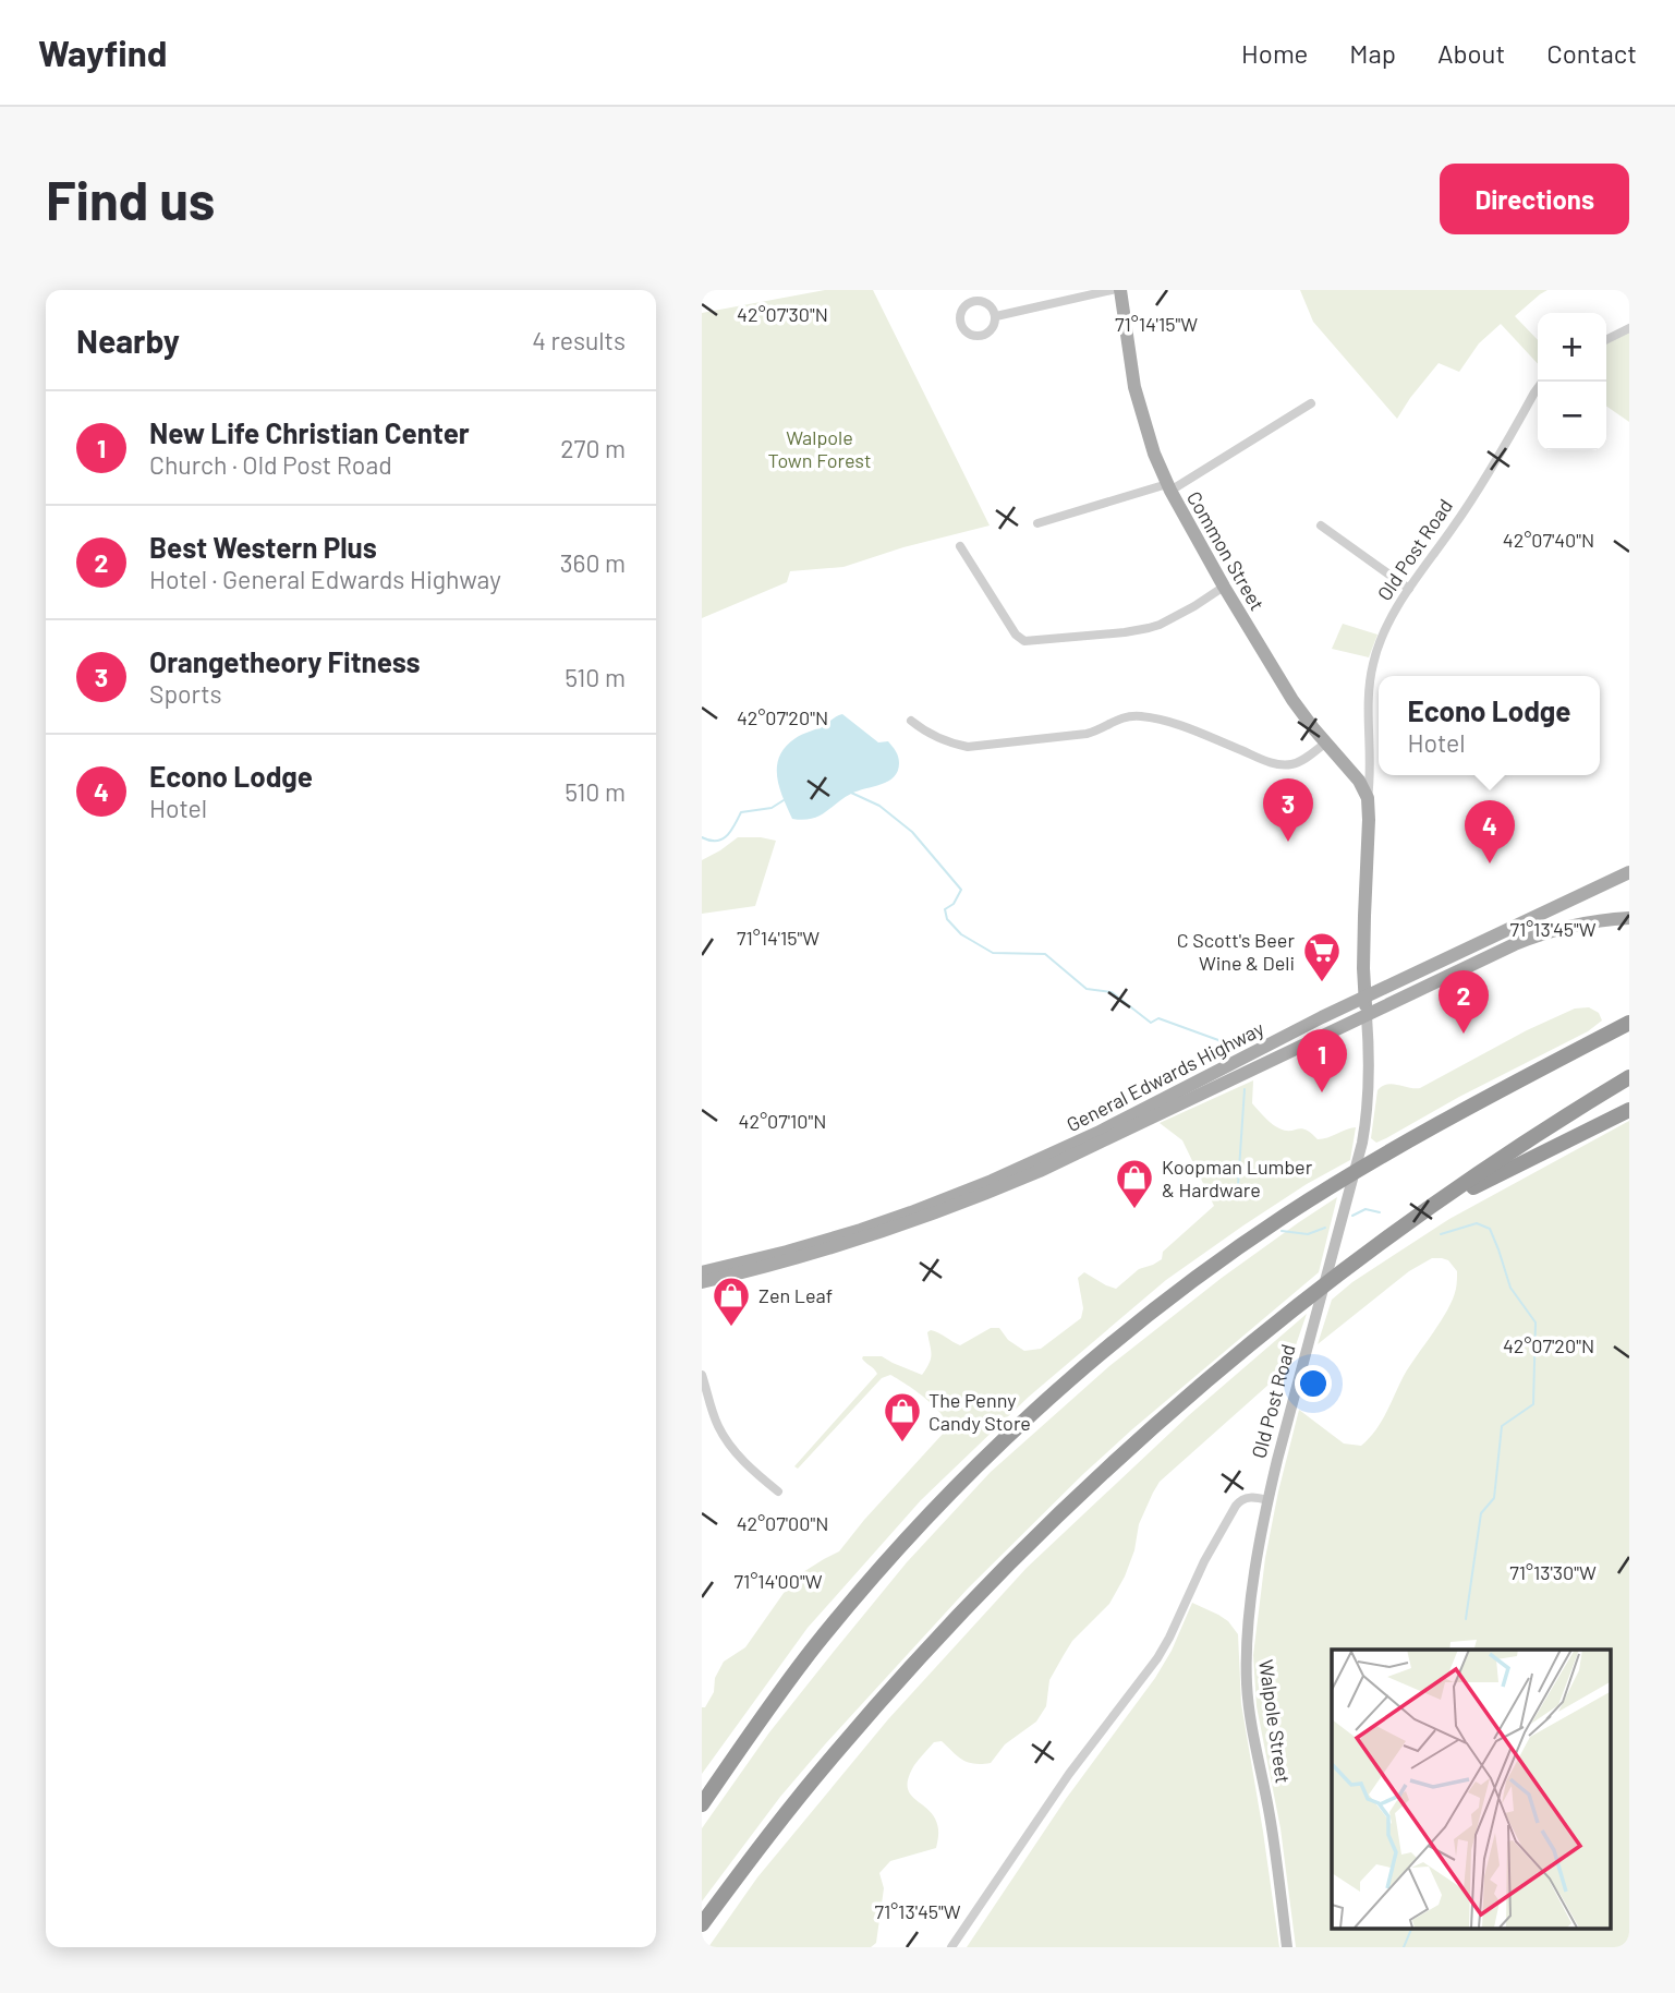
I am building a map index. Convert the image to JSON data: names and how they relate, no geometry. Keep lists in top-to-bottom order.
{
  "streets": {
    "main road": [
      "Old Post Road",
      "Common Street",
      "General Edwards Highway",
      "Walpole Street"
    ]
  },
  "crossings": [
    ["Old Post Road", "Common Street"],
    ["Old Post Road", "General Edwards Highway"],
    ["Old Post Road", "Walpole Street"]
  ],
  "parks": ["Walpole Town Forest"],
  "places": {
    "supermarket": ["C Scott's Beer Wine & Deli"],
    "shop": ["Koopman Lumber & Hardware", "Zen Leaf", "The Penny Candy Store"]
  },
  "page": {
    "header": "Wayfind",
    "nav": [
      "Home",
      "Map",
      "About",
      "Contact"
    ],
    "buttons": "Directions",
    "title": "Find us",
    "heading": ["Nearby", "4 results"],
    "map_buttons": ["+", "−"],
    "list": [
      {
        "mark": "1",
        "name": "New Life Christian Center",
        "note": "Church · Old Post Road",
        "value": "270 m"
      },
      {
        "mark": "2",
        "name": "Best Western Plus",
        "note": "Hotel · General Edwards Highway",
        "value": "360 m"
      },
      {
        "mark": "3",
        "name": "Orangetheory Fitness",
        "note": "Sports",
        "value": "510 m"
      },
      {
        "mark": "4",
        "name": "Econo Lodge",
        "note": "Hotel",
        "value": "510 m"
      }
    ],
    "popup": ["Econo Lodge", "Hotel"],
    "pins": [
      "3",
      "4",
      "2",
      "1"
    ]
  },
  "coordinates": [
    "42°07'30\"N",
    "71°14'15\"W",
    "42°07'40\"N",
    "42°07'20\"N",
    "71°13'45\"W",
    "42°07'10\"N",
    "42°07'00\"N",
    "71°13'30\"W",
    "71°14'00\"W"
  ]
}
